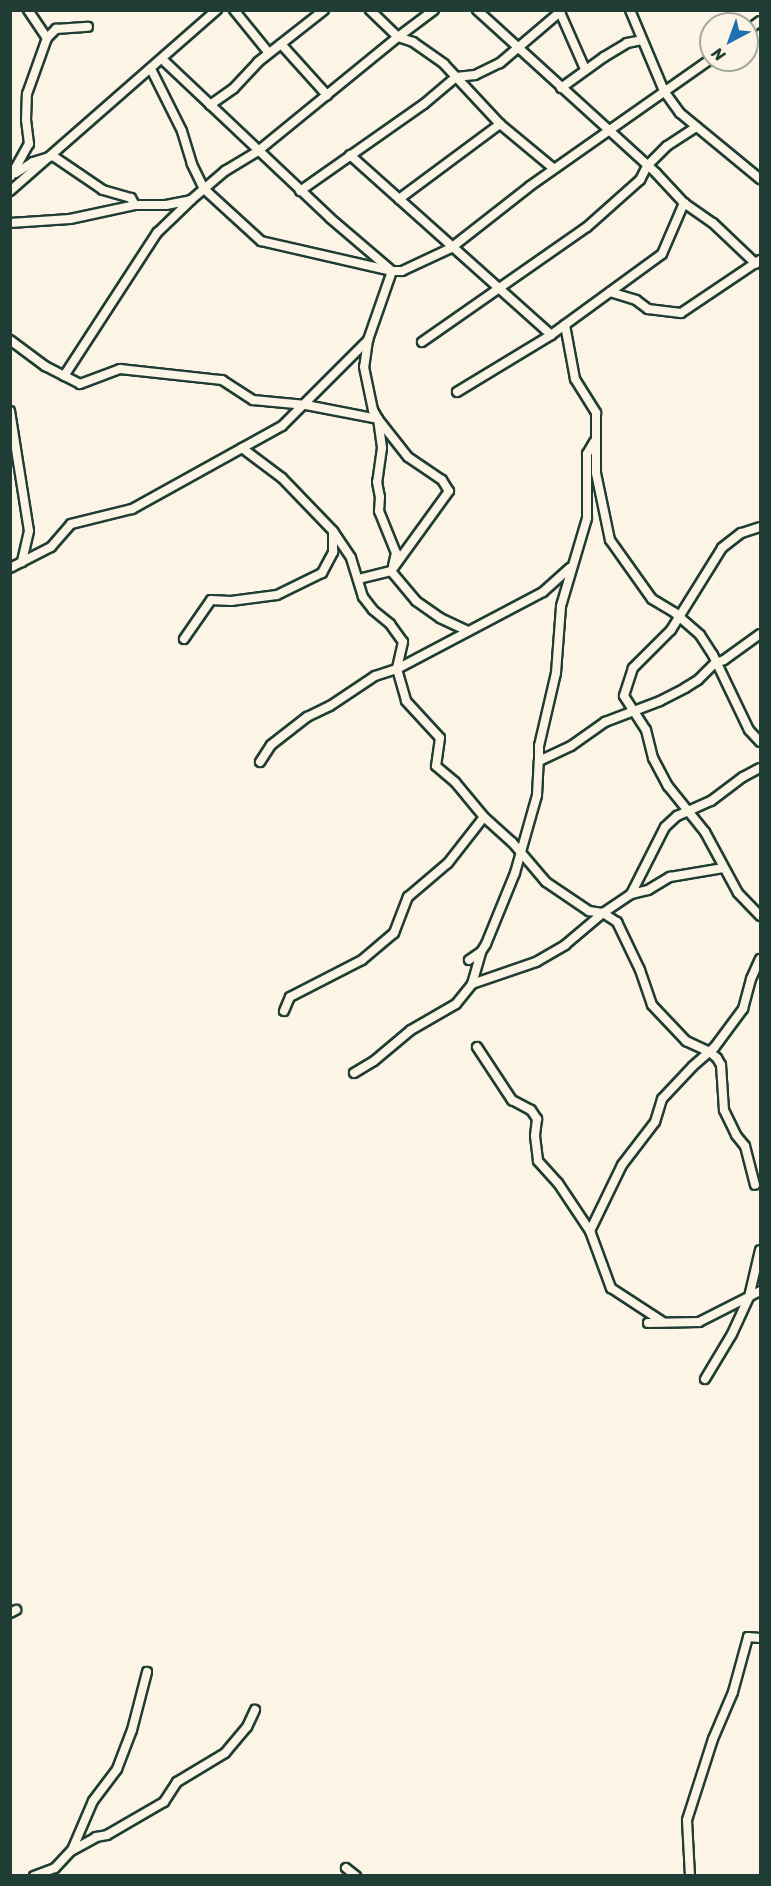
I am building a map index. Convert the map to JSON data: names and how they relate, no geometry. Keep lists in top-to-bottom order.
{
  "north": "bottom left"
}
